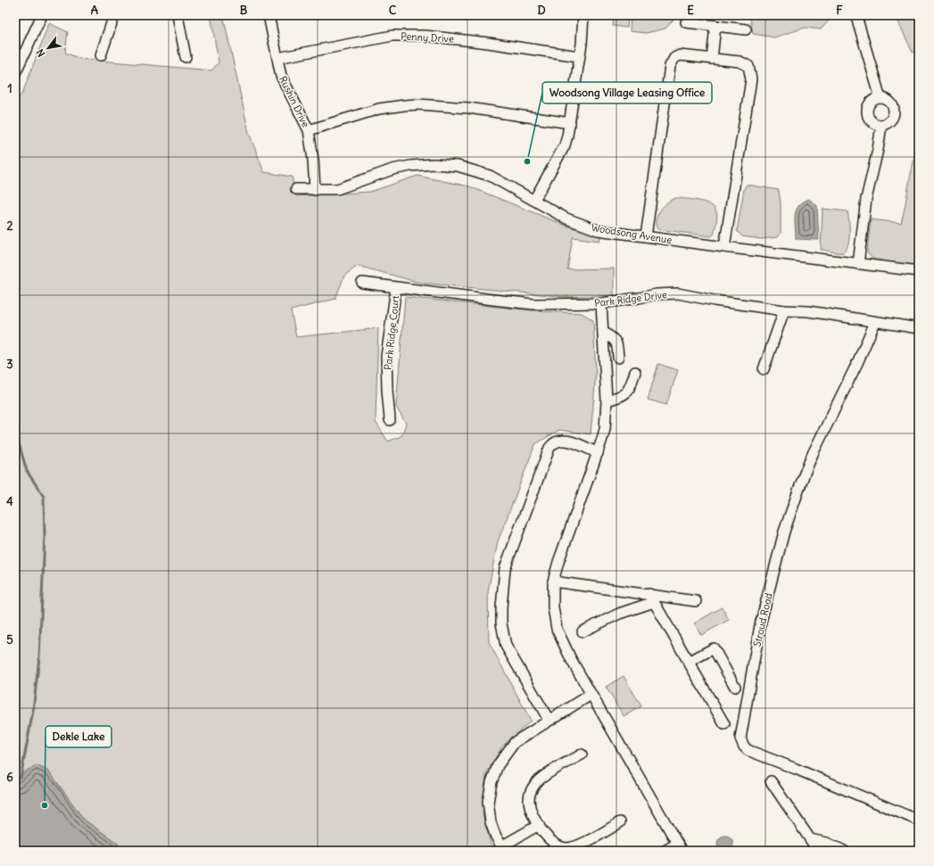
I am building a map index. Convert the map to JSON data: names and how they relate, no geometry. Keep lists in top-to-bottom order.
{
  "streets": {
    "street": [
      "Penny Drive",
      "Rushin Drive",
      "Woodsong Avenue",
      "Park Ridge Drive",
      "Park Ridge Court",
      "Stroud Road"
    ]
  },
  "crossings": [
    ["Penny Drive", "Rushin Drive"],
    ["Rushin Drive", "Woodsong Avenue"],
    ["Park Ridge Drive", "Park Ridge Court"],
    ["Park Ridge Drive", "Stroud Road"]
  ],
  "places": ["Woodsong Village Leasing Office", "Dekle Lake"],
  "north": "bottom left",
  "grid": {
    "columns": [
      "A",
      "B",
      "C",
      "D",
      "E",
      "F"
    ],
    "rows": [
      "1",
      "2",
      "3",
      "4",
      "5",
      "6"
    ]
  }
}
